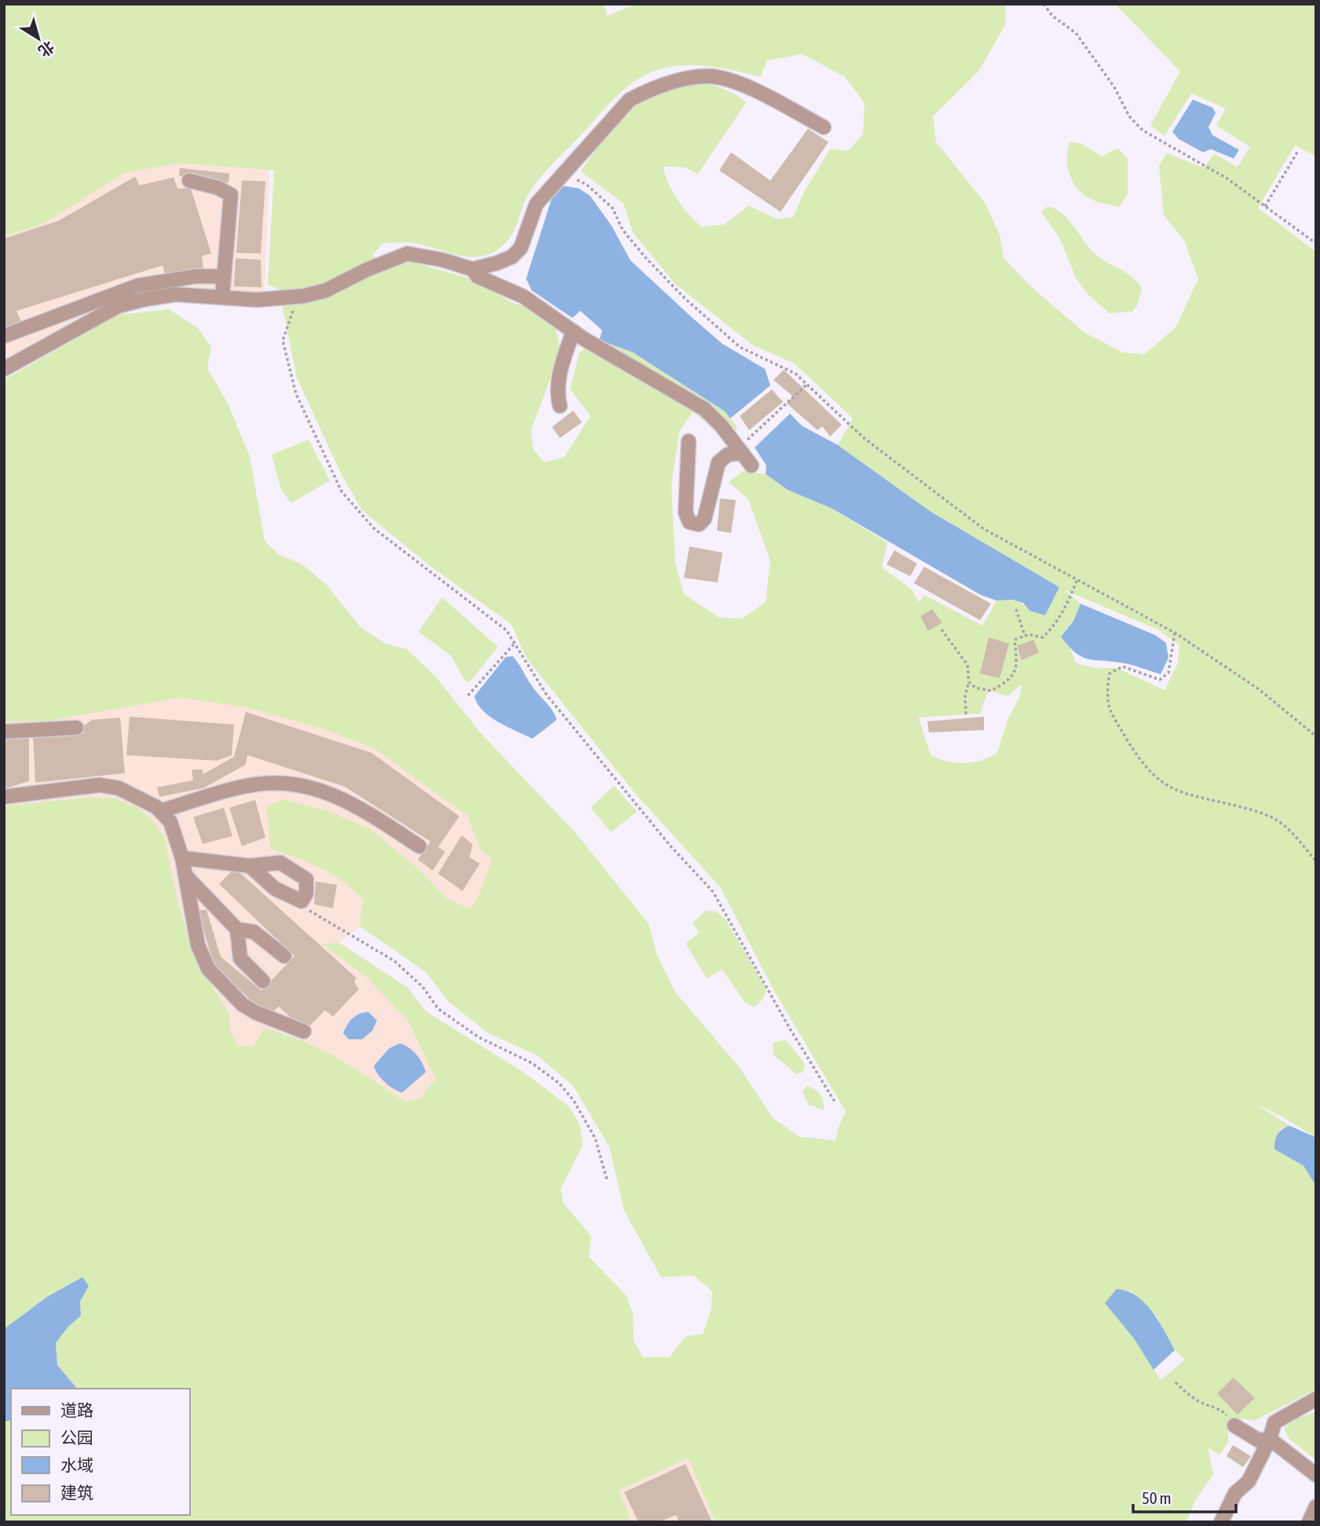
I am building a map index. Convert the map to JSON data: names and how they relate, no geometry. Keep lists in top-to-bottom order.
{
  "legend": [
    "道路",
    "公园",
    "水域",
    "建筑"
  ],
  "scale_bar": "50 m",
  "north": "bottom right"
}
